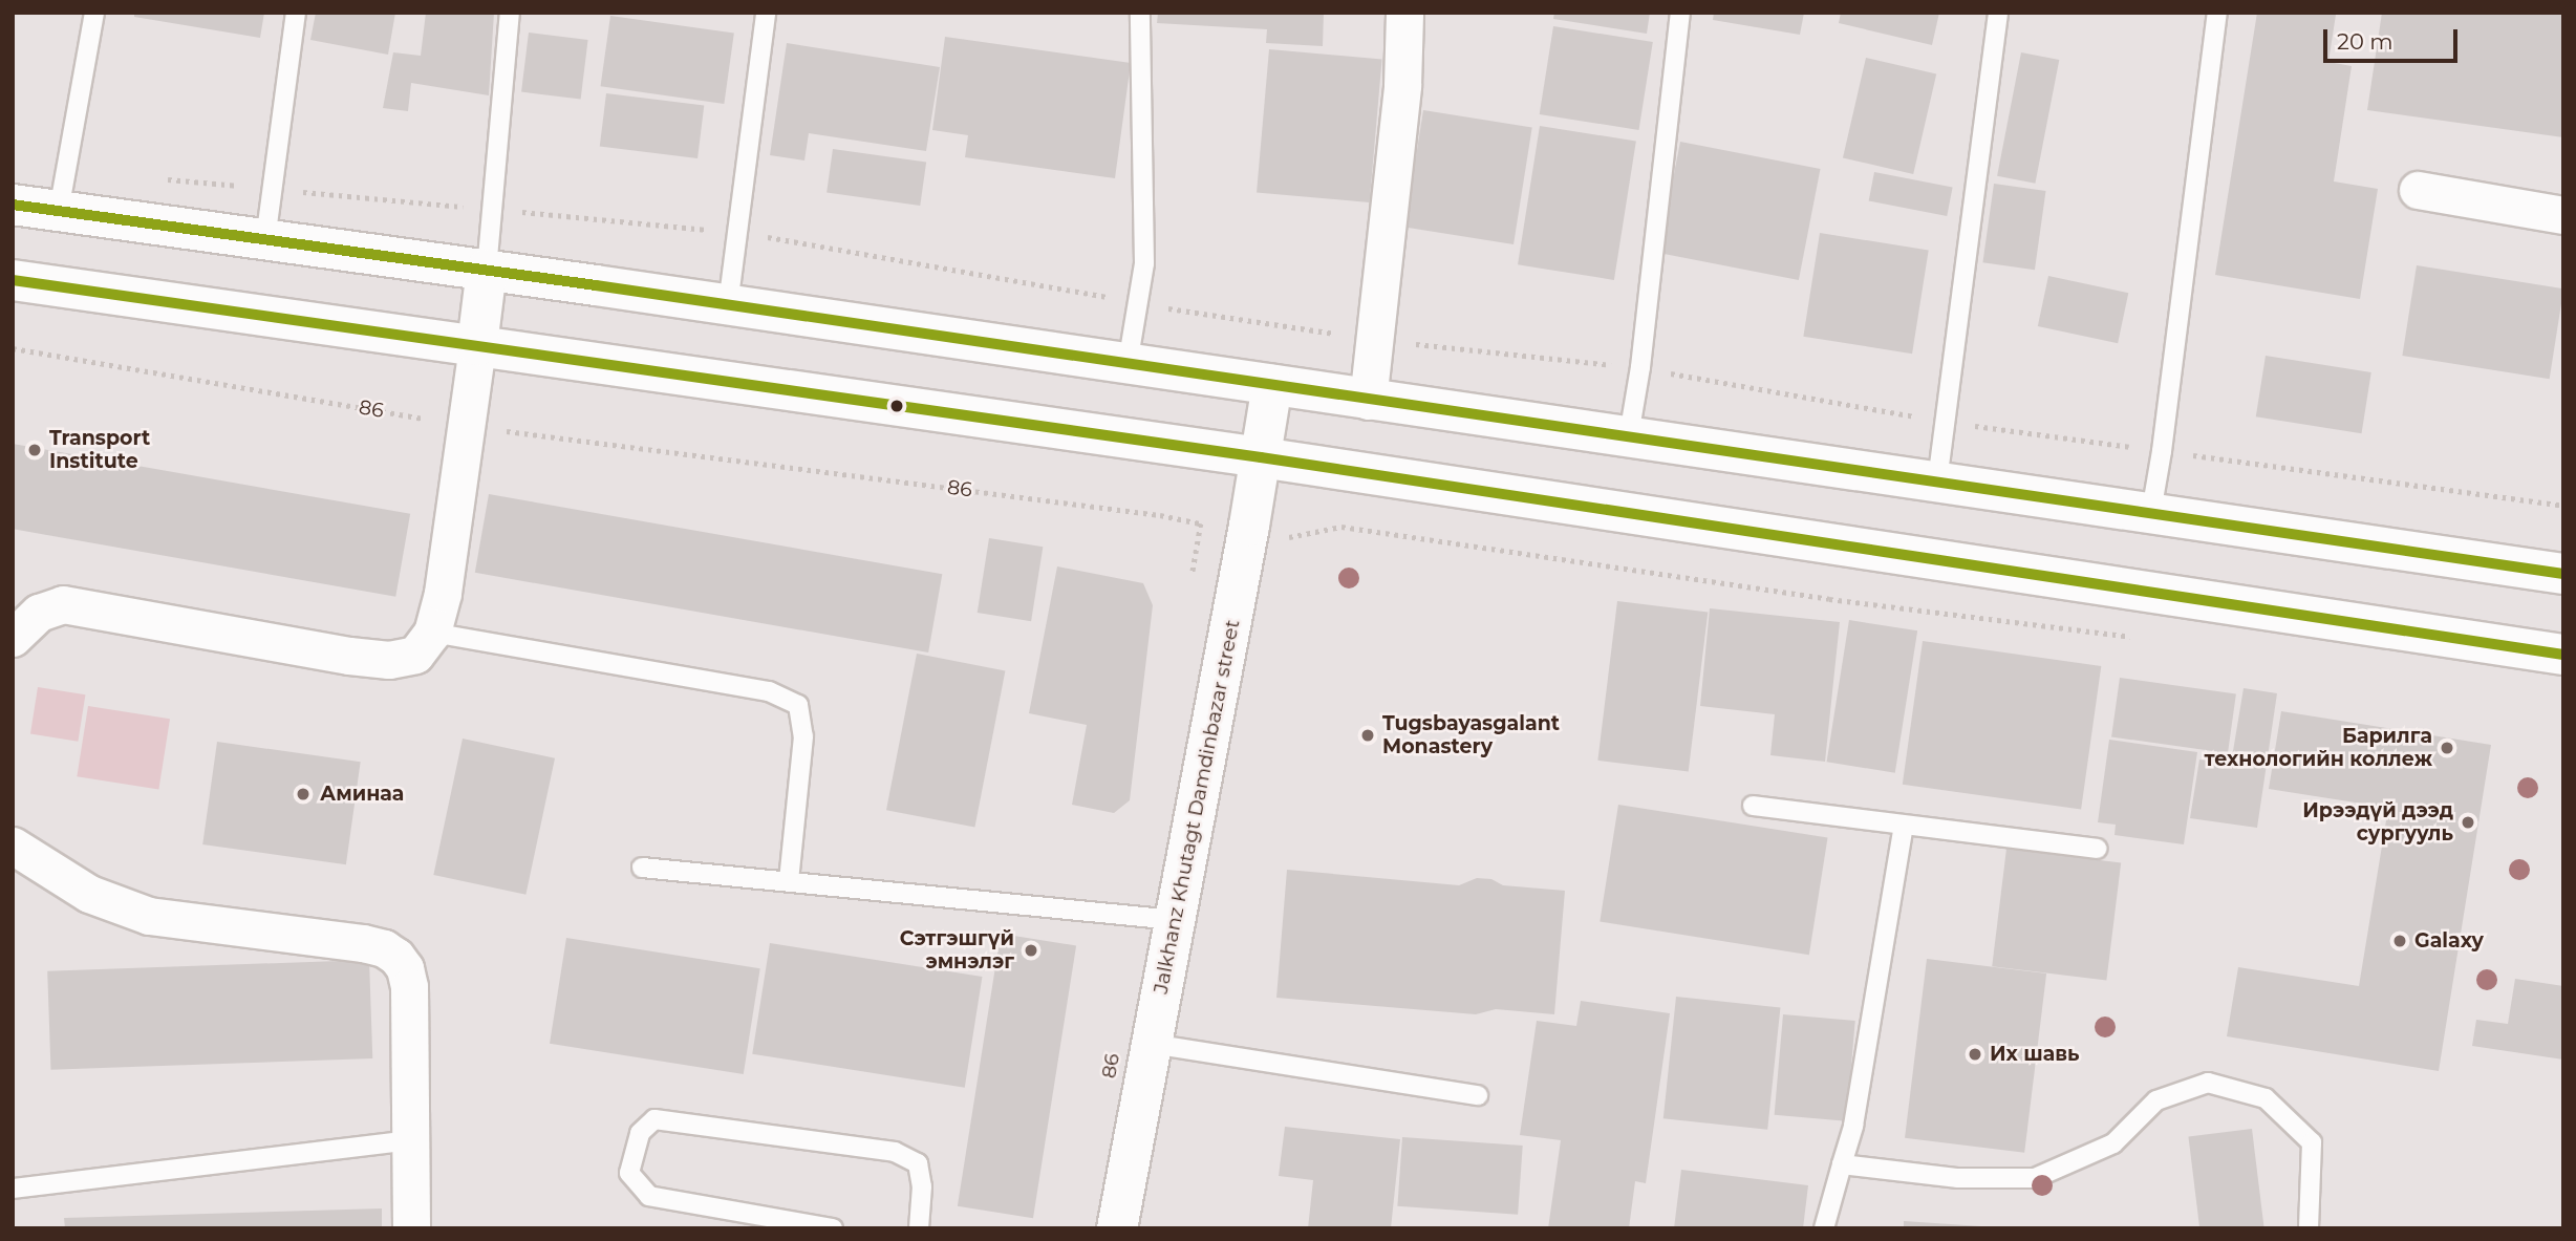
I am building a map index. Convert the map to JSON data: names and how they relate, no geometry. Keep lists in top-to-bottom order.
{
  "streets": {
    "main road": ["Jalkhanz Khutagt Damdinbazar street"],
    "path": ["86"]
  },
  "places": [
    "Transport Institute",
    "Tugsbayasgalant Monastery",
    "Барилга технологийн коллеж",
    "Аминаа",
    "Ирээдүй дээд сургууль",
    "Galaxy",
    "Сэтгэшгүй эмнэлэг",
    "Их шавь"
  ],
  "scale_bar": "20 m"
}
